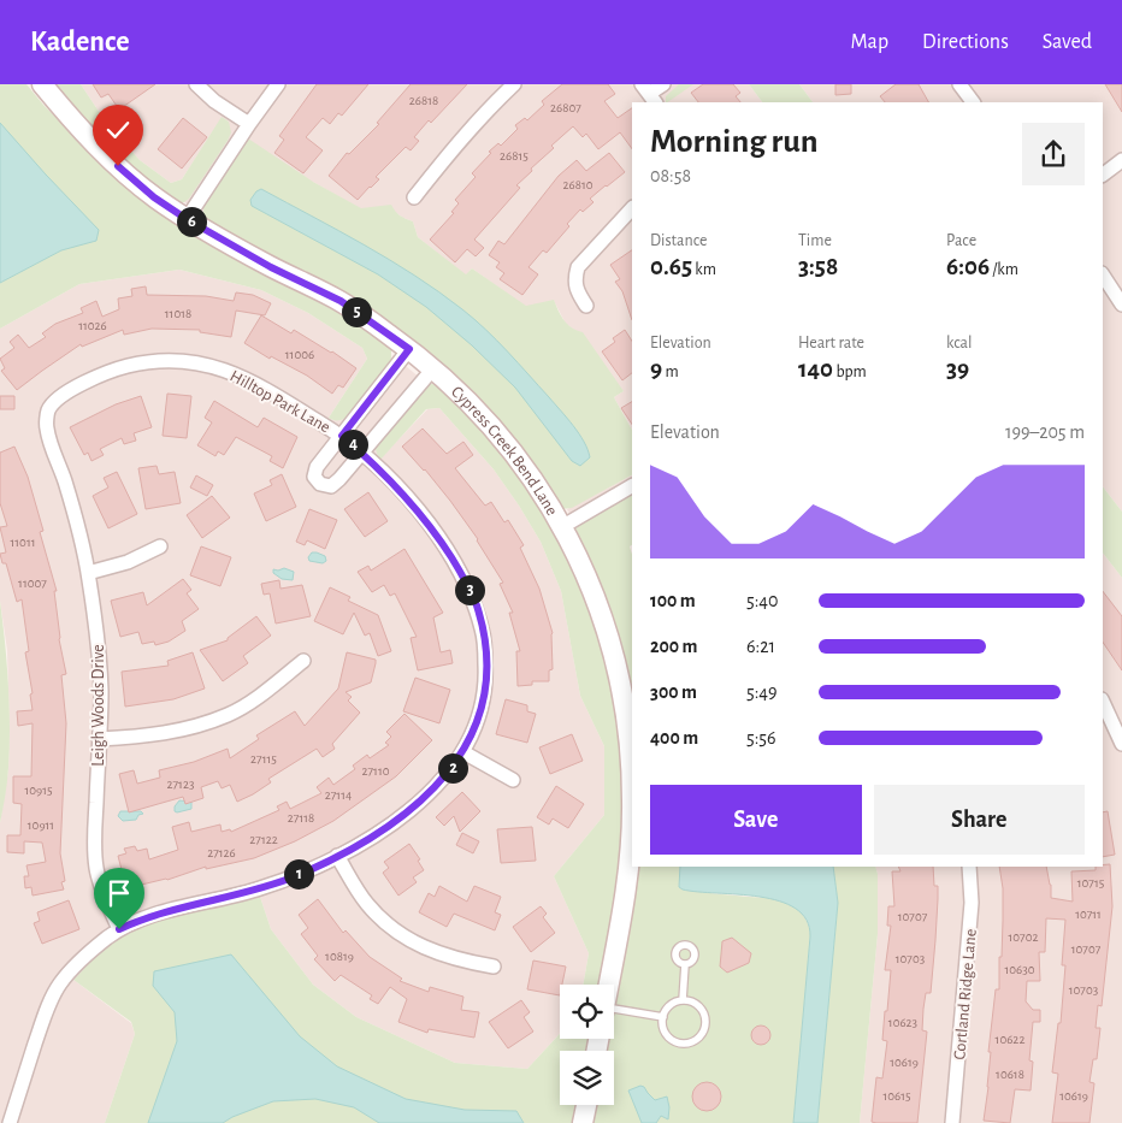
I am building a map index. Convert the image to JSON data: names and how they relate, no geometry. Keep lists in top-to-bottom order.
{
  "streets": {
    "street": [
      "Hilltop Park Lane",
      "Cypress Creek Bend Lane",
      "Leigh Woods Drive",
      "Cortland Ridge Lane"
    ]
  },
  "crossings": [
    ["Hilltop Park Lane", "Leigh Woods Drive"]
  ],
  "house_numbers": [
    "26818",
    "26807",
    "26815",
    "26810",
    "11018",
    "11026",
    "11006",
    "11011",
    "11007",
    "27115",
    "27110",
    "27123",
    "10915",
    "27114",
    "27118",
    "10911",
    "27122",
    "27126",
    "10715",
    "10711",
    "10707",
    "10702",
    "10707",
    "10819",
    "10703",
    "10630",
    "10703",
    "10623",
    "10622",
    "10619",
    "10618",
    "10615",
    "10619"
  ],
  "page": {
    "header": "Kadence",
    "nav": ["Map", "Directions", "Saved"],
    "heading": ["Morning run", "08:58"],
    "stats": [
      ["Distance", "0.65 km"],
      ["Time", "3:58"],
      ["Pace", "6:06 /km"],
      ["Elevation", "9 m"],
      ["Heart rate", "140 bpm"],
      ["kcal", "39"]
    ],
    "pins": [
      "6",
      "5",
      "4",
      "3",
      "2",
      "1"
    ],
    "chart": ["Elevation", "199–205 m"],
    "list": [
      {
        "name": "100 m",
        "note": "5:40"
      },
      {
        "name": "200 m",
        "note": "6:21"
      },
      {
        "name": "300 m",
        "note": "5:49"
      },
      {
        "name": "400 m",
        "note": "5:56"
      }
    ],
    "buttons": ["Save", "Share"]
  }
}
